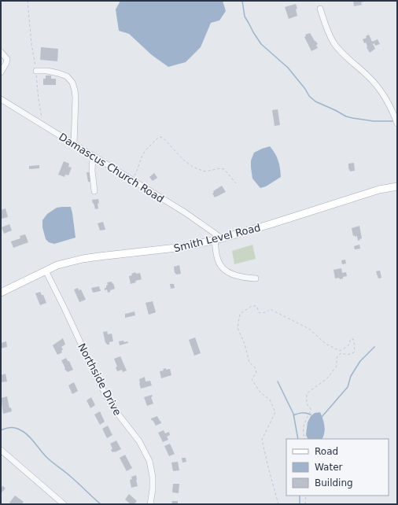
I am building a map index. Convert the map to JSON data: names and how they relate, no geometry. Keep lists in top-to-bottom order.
{
  "streets": {
    "main road": ["Smith Level Road"],
    "street": ["Damascus Church Road", "Northside Drive"]
  },
  "crossings": [
    ["Damascus Church Road", "Smith Level Road"],
    ["Smith Level Road", "Northside Drive"]
  ],
  "legend": ["Road", "Water", "Building"]
}
